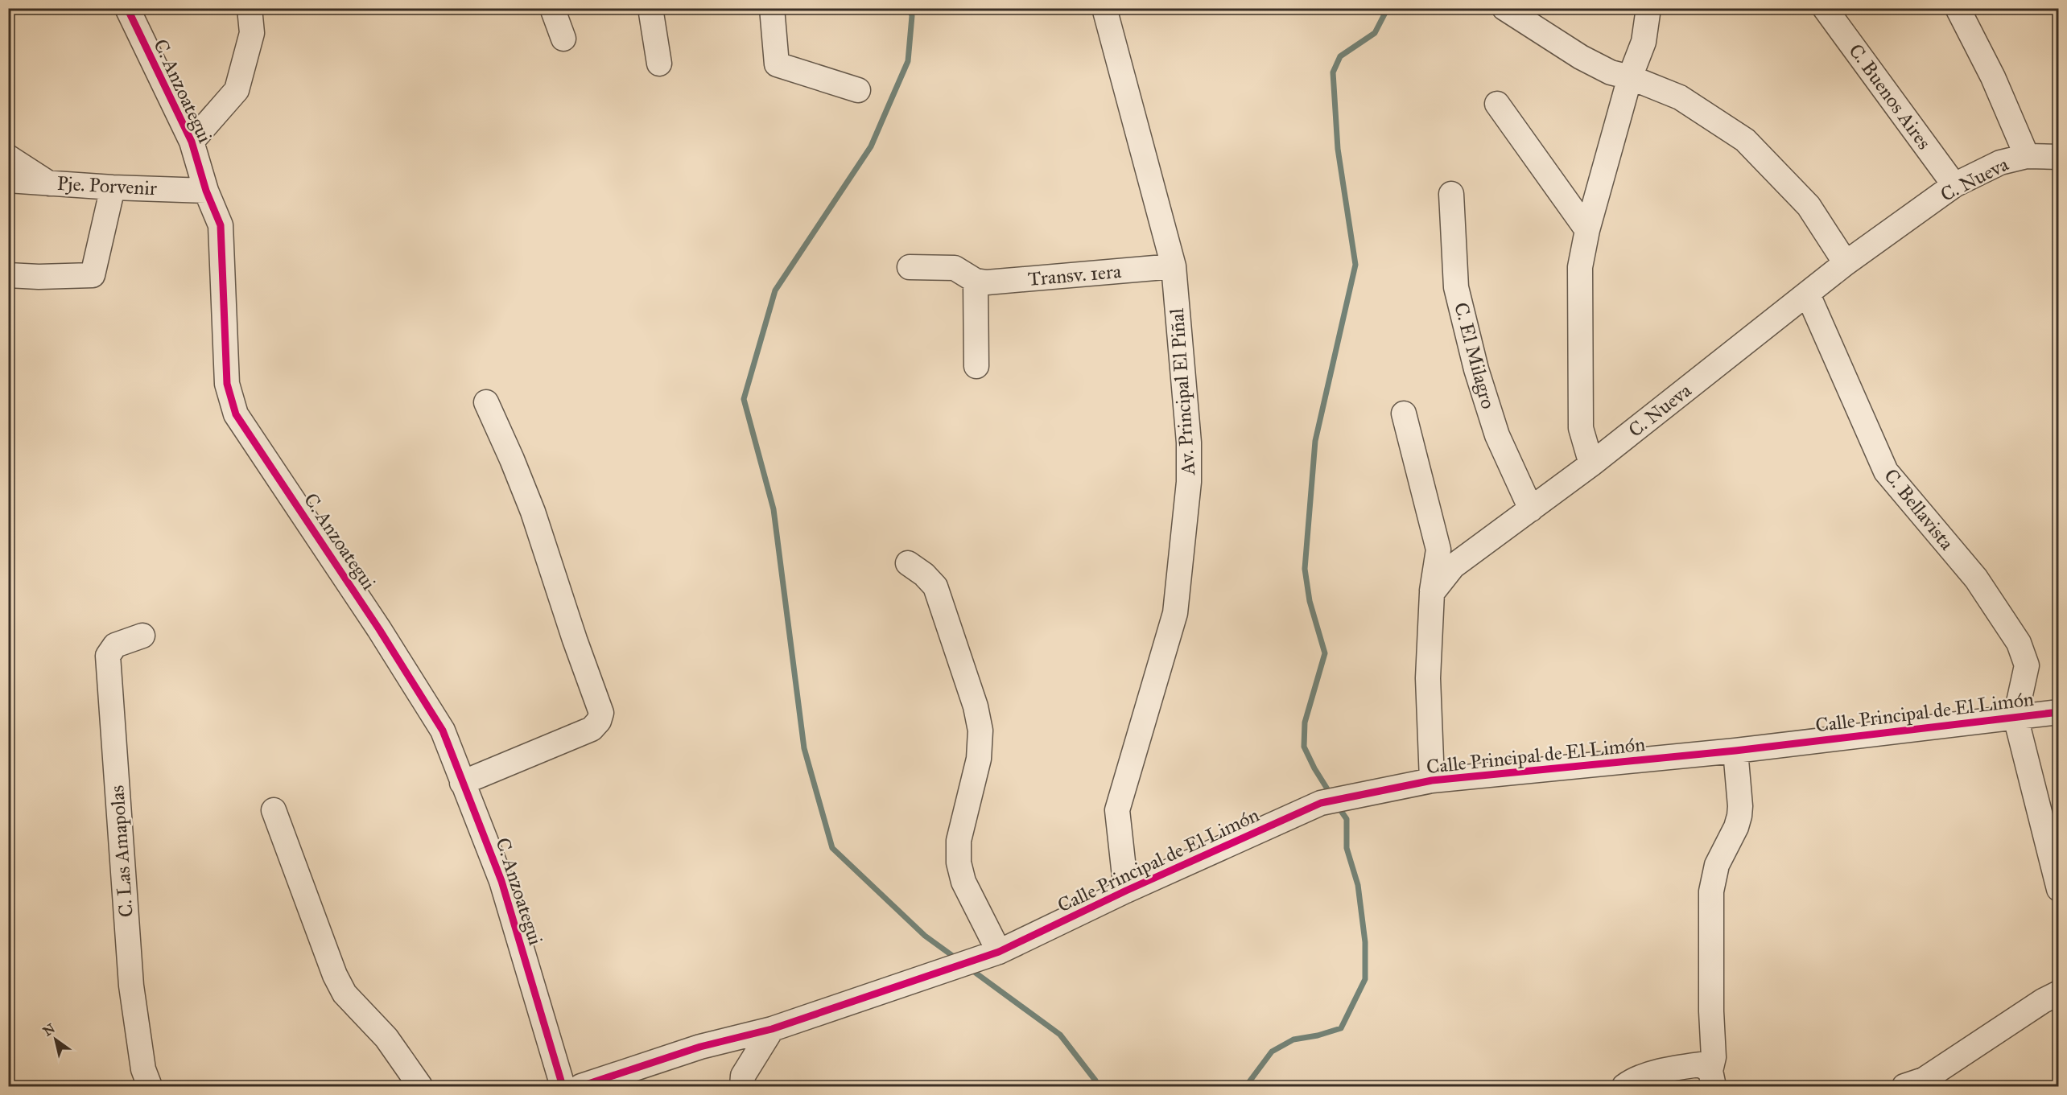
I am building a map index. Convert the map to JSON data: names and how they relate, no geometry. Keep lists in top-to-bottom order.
{
  "streets": {
    "street": [
      "C. Anzoategui",
      "C. Buenos Aires",
      "C. Nueva",
      "Pje. Porvenir",
      "Transv. 1era",
      "C. El Milagro",
      "Av. Principal El Piñal",
      "C. Bellavista",
      "Calle Principal de El Limón",
      "C. Las Amapolas"
    ]
  },
  "crossings": [
    ["C. Anzoategui", "Pje. Porvenir"],
    ["C. Buenos Aires", "C. Nueva"],
    ["C. Nueva", "C. El Milagro"],
    ["C. Nueva", "C. Bellavista"],
    ["Transv. 1era", "Av. Principal El Piñal"],
    ["Av. Principal El Piñal", "Calle Principal de El Limón"],
    ["C. Bellavista", "Calle Principal de El Limón"]
  ],
  "north": "top left"
}
